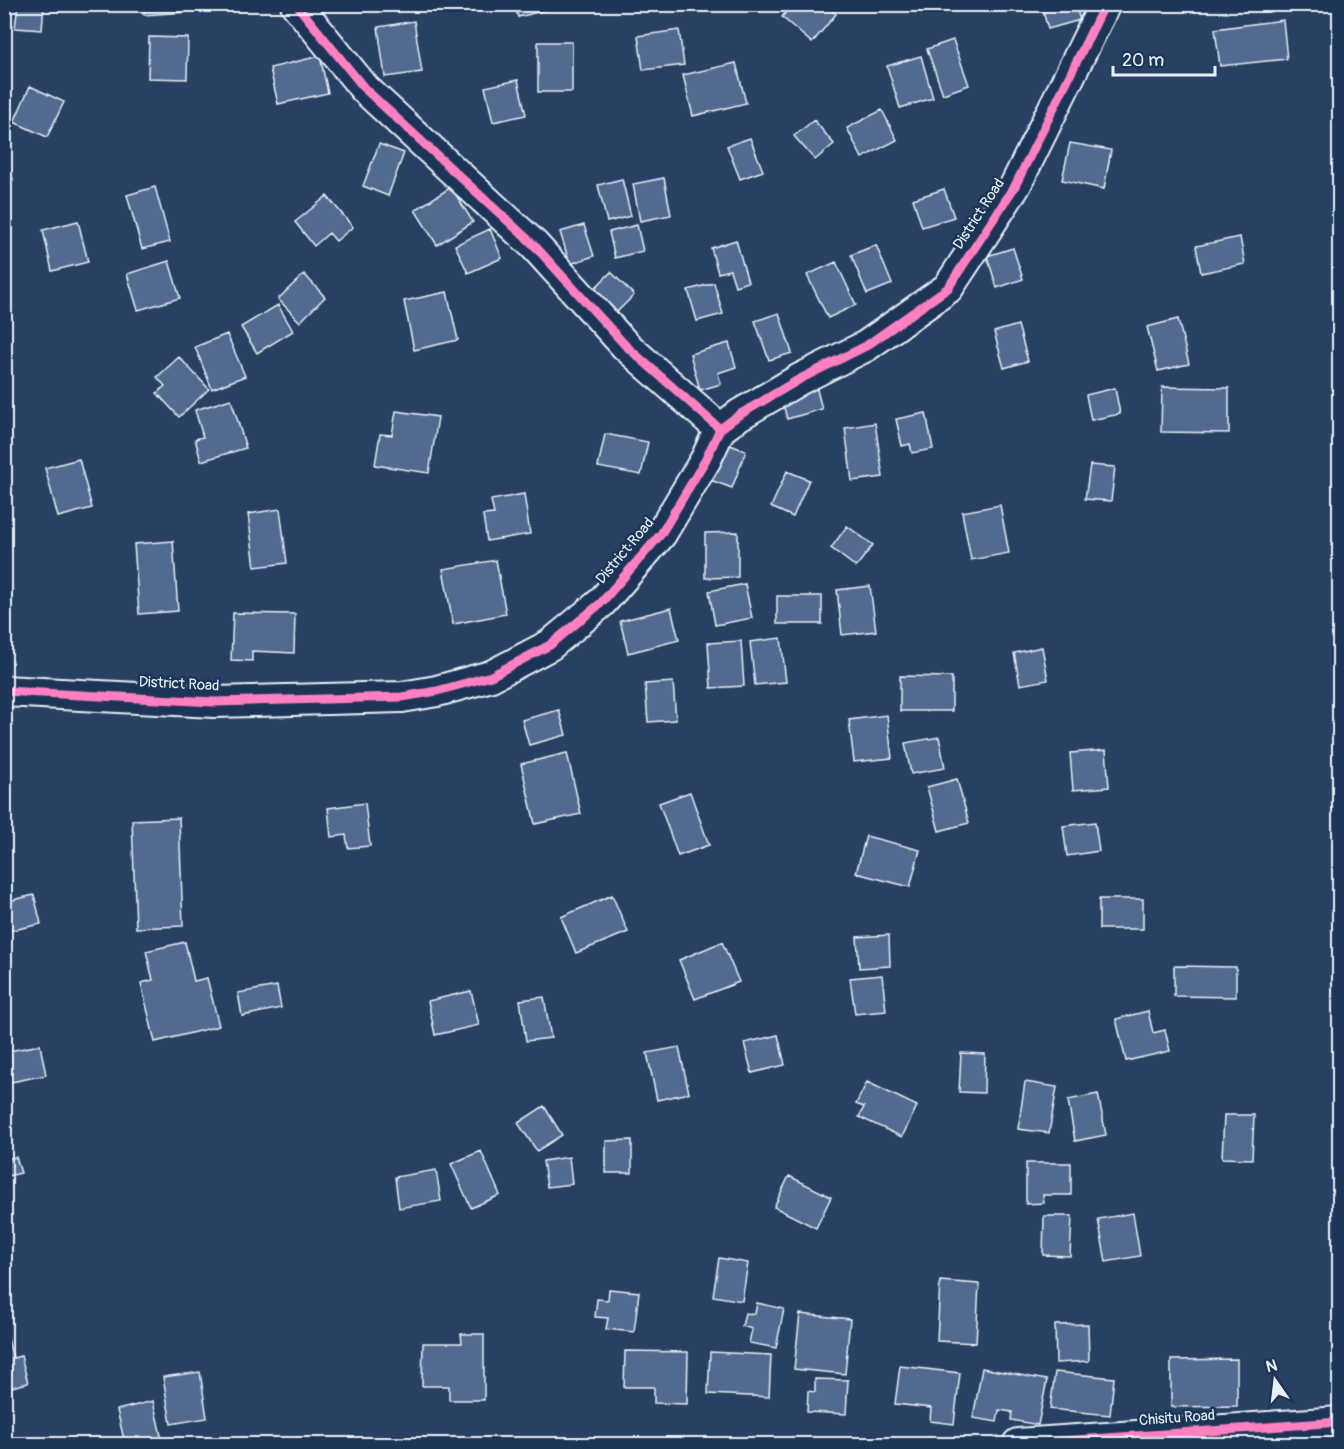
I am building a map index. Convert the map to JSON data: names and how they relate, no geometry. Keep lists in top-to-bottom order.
{
  "streets": {
    "street": ["District Road", "Chisitu Road"]
  },
  "scale_bar": "20 m",
  "north": "top"
}
